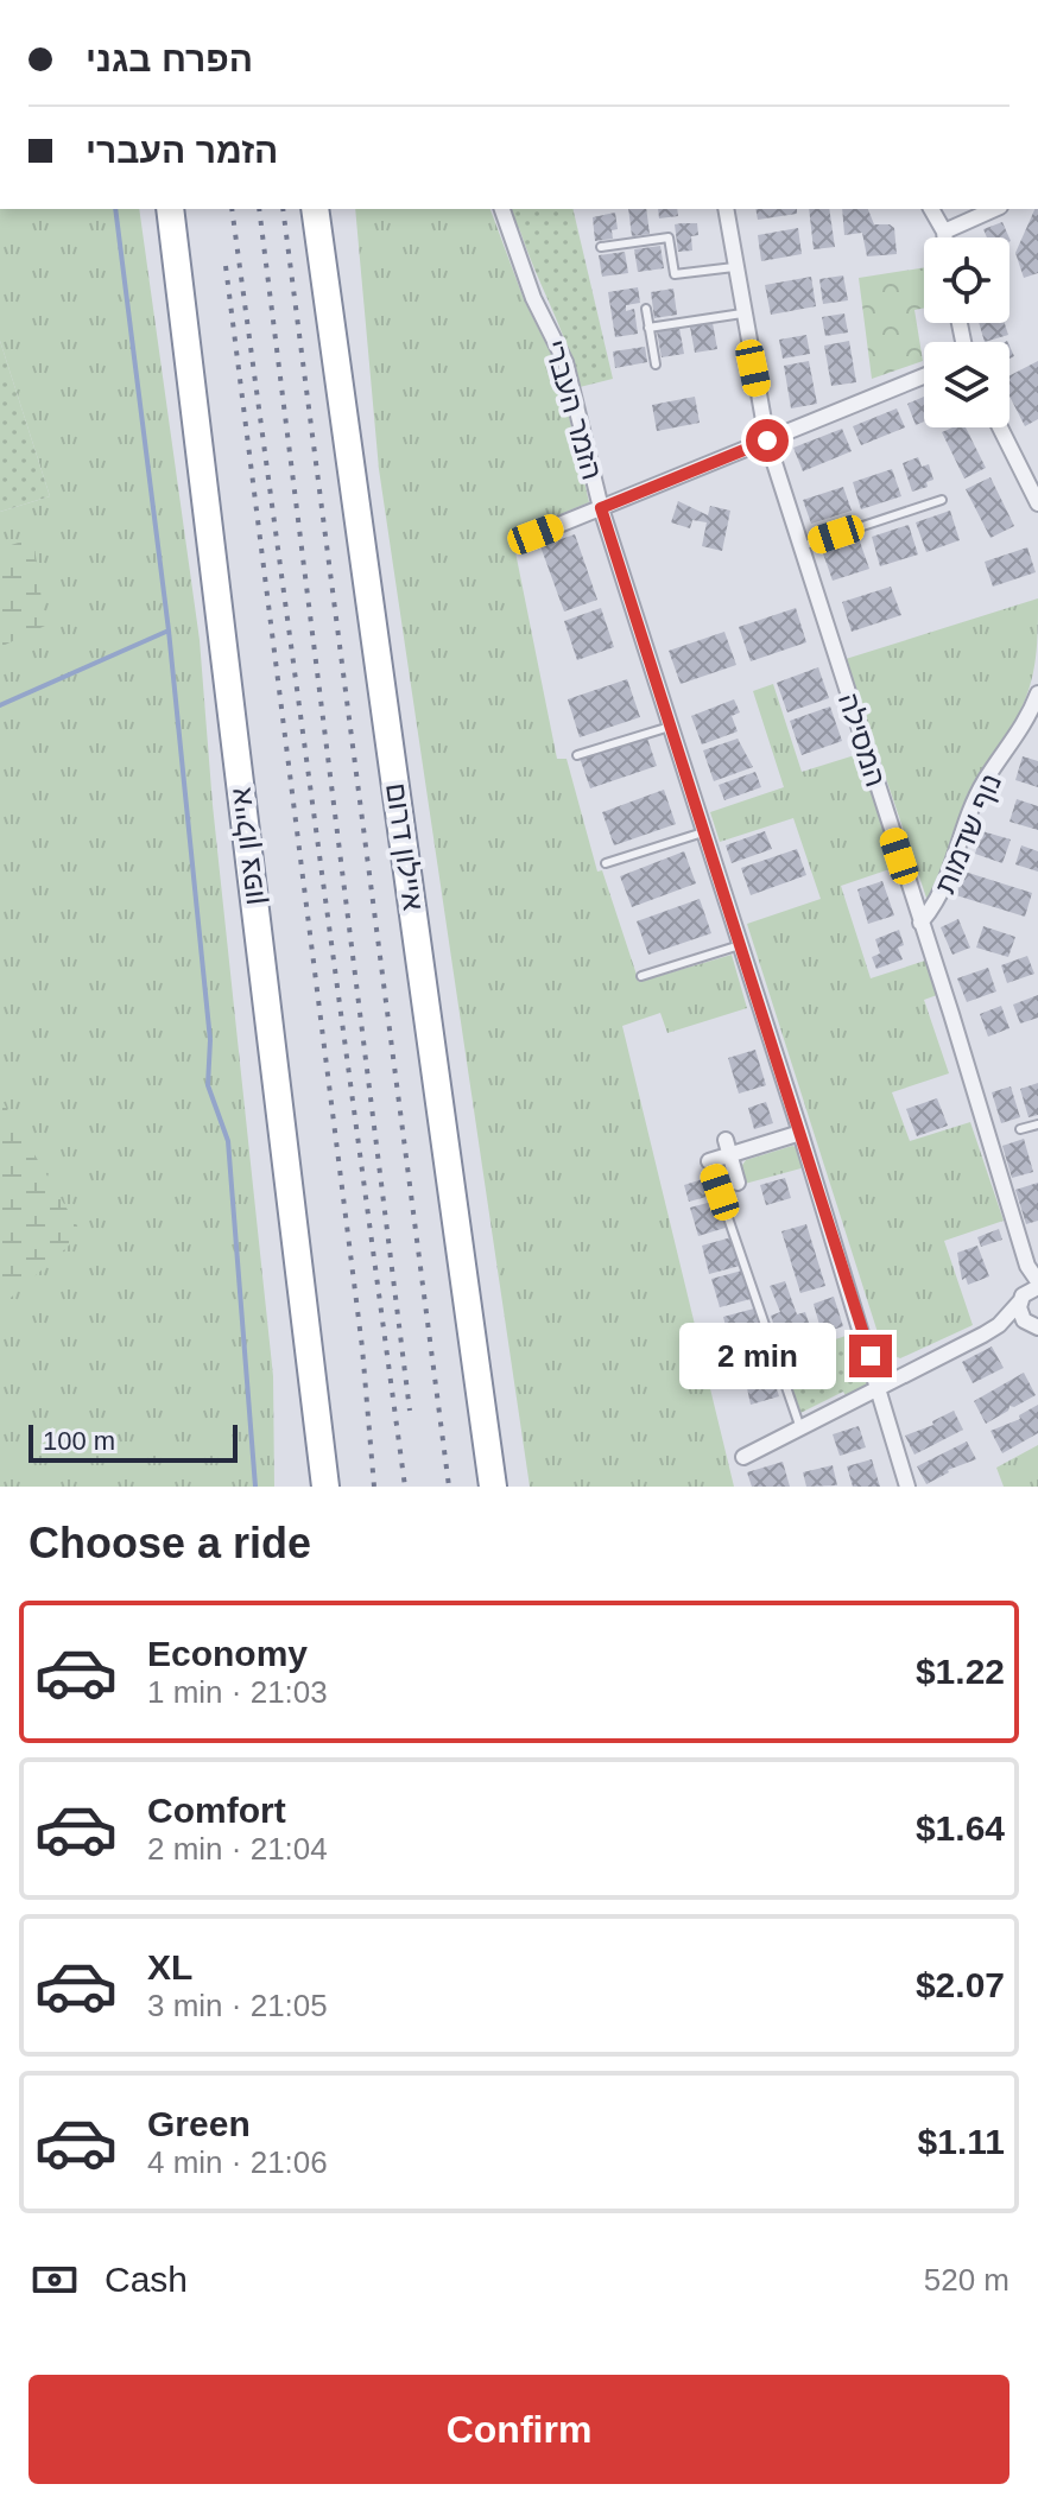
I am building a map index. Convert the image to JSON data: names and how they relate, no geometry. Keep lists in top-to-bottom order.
{
  "streets": {
    "highway": ["איילון צפון", "איילון דרום"],
    "street": ["הזמר העברי", "המסילה", "נוף שדמות"]
  },
  "crossings": [
    ["המסילה", "נוף שדמות"]
  ],
  "scale_bar": "100 m",
  "page": {
    "banner": ["הפרח בגני", "הזמר העברי"],
    "bubble": "2 min",
    "scale": "100 m",
    "heading": "Choose a ride",
    "list": [
      {
        "name": "Economy",
        "note": "1 min · 21:03",
        "value": "$1.22"
      },
      {
        "name": "Comfort",
        "note": "2 min · 21:04",
        "value": "$1.64"
      },
      {
        "name": "XL",
        "note": "3 min · 21:05",
        "value": "$2.07"
      },
      {
        "name": "Green",
        "note": "4 min · 21:06",
        "value": "$1.11"
      }
    ],
    "pay": ["Cash", "520 m"],
    "buttons": "Confirm"
  }
}
